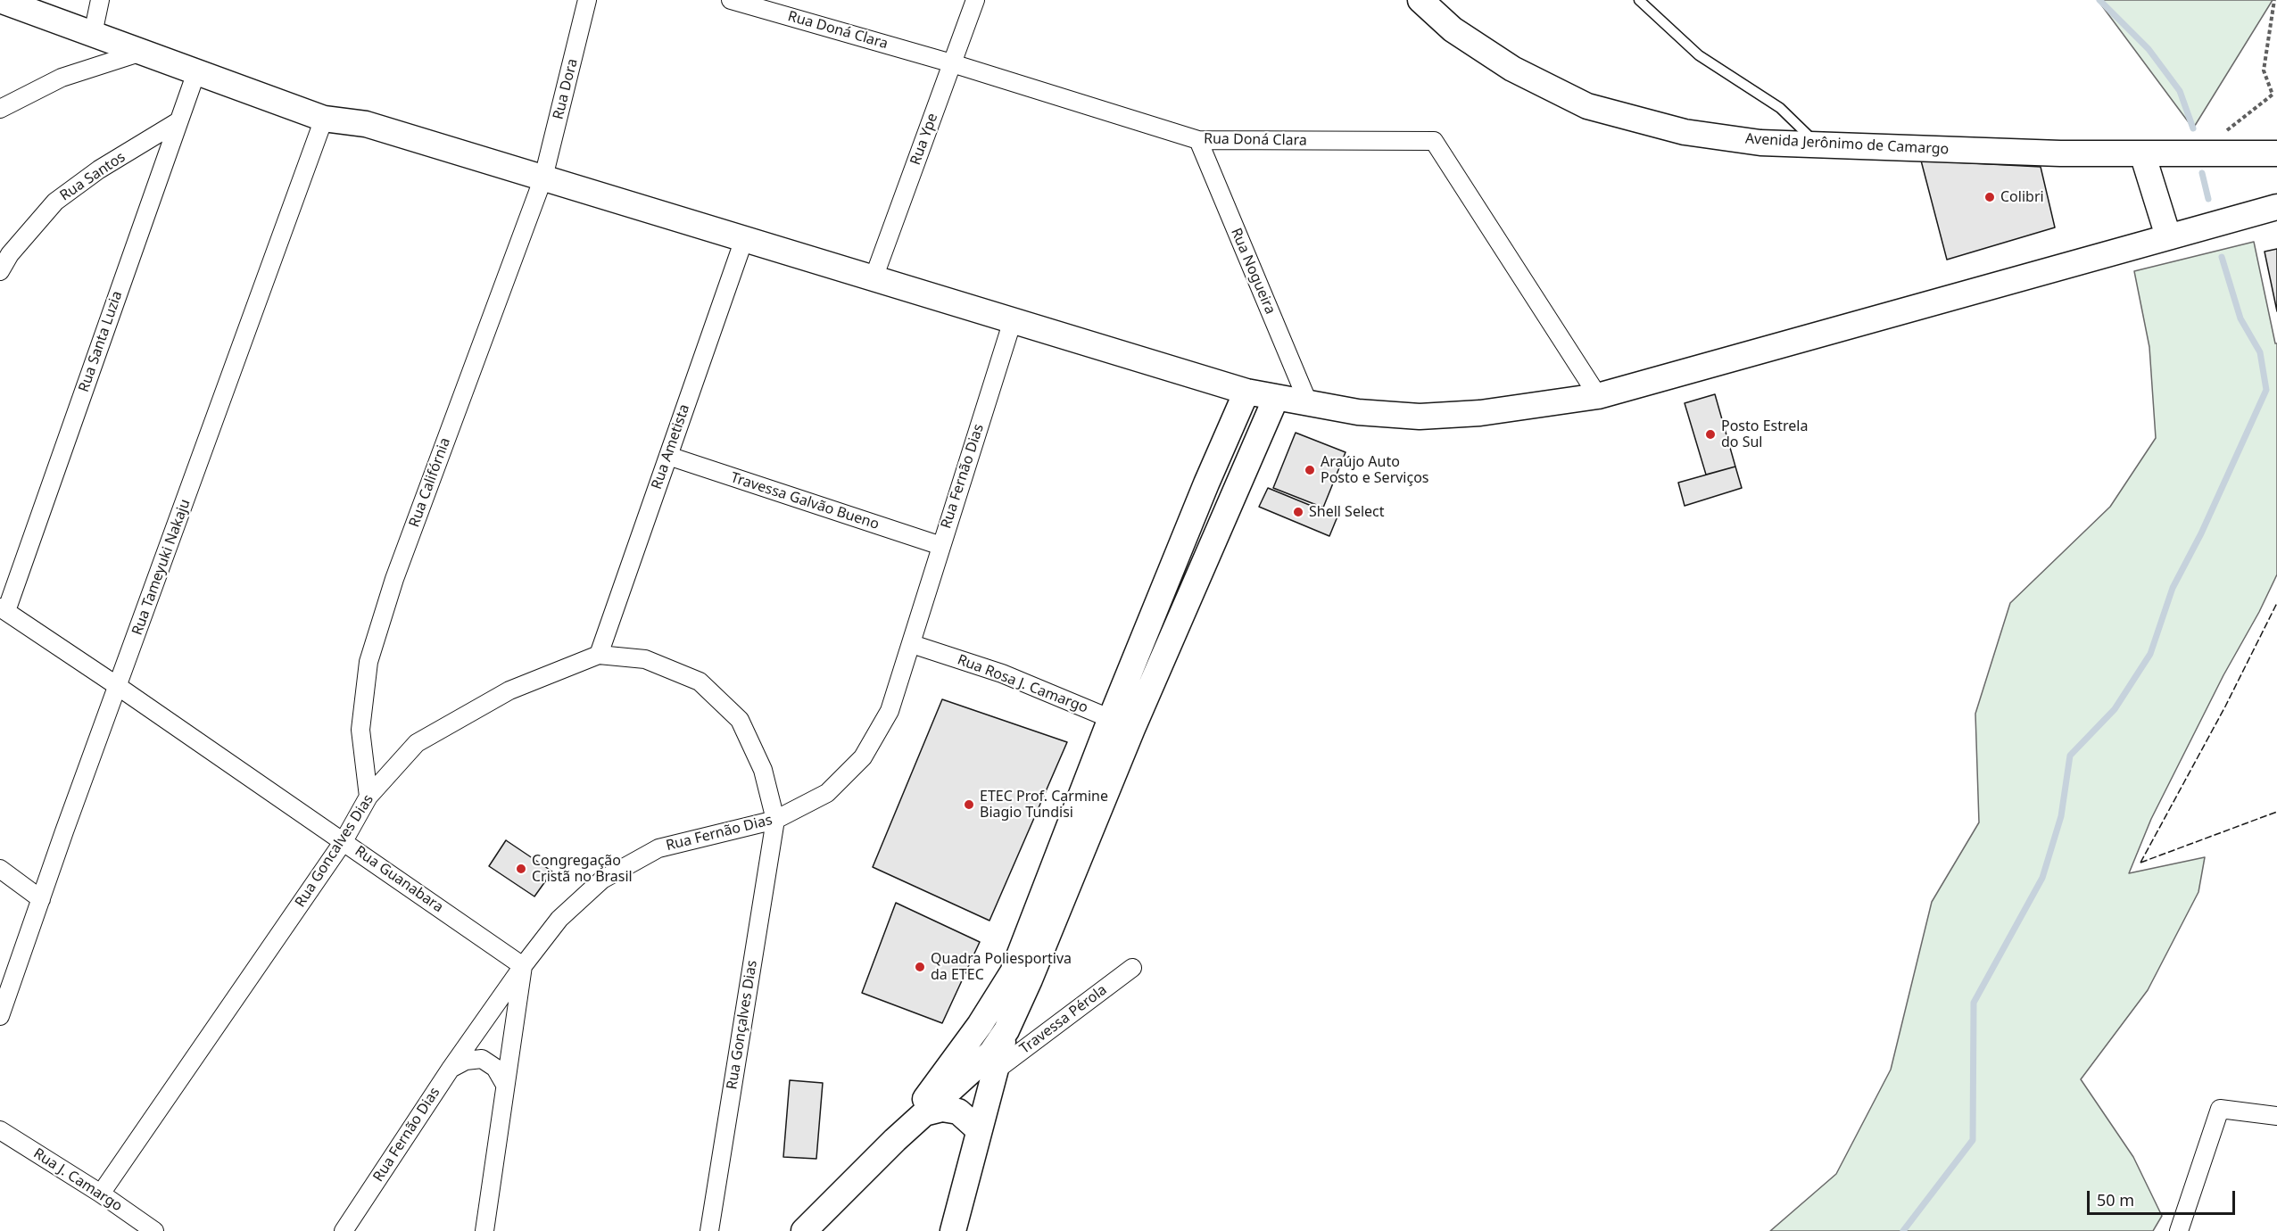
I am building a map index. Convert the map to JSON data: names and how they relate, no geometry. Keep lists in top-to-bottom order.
{
  "streets": {
    "main road": ["Avenida Jerônimo de Camargo"],
    "street": [
      "Rua Doná Clara",
      "Rua Dora",
      "Rua Ype",
      "Rua Santos",
      "Rua Nogueira",
      "Rua Santa Luzia",
      "Rua Ametista",
      "Rua Fernão Dias",
      "Rua Califórnia",
      "Travessa Galvão Bueno",
      "Rua Tameyuki Nakaju",
      "Rua Rosa J. Camargo",
      "Rua Goncalves Dias",
      "Rua Guanabara",
      "Travessa Pérola",
      "Rua Gonçalves Dias",
      "Rua J. Camargo"
    ]
  },
  "crossings": [
    ["Rua Doná Clara", "Rua Ype"],
    ["Rua Doná Clara", "Rua Nogueira"],
    ["Rua Dora", "Rua Califórnia"],
    ["Rua Santos", "Rua Santa Luzia"],
    ["Rua Santa Luzia", "Rua Guanabara"],
    ["Rua Ametista", "Travessa Galvão Bueno"],
    ["Rua Ametista", "Rua Goncalves Dias"],
    ["Rua Fernão Dias", "Travessa Galvão Bueno"],
    ["Rua Fernão Dias", "Rua Rosa J. Camargo"],
    ["Rua Fernão Dias", "Rua Goncalves Dias"],
    ["Rua Fernão Dias", "Rua Guanabara"],
    ["Rua Fernão Dias", "Rua Gonçalves Dias"],
    ["Rua Califórnia", "Rua Goncalves Dias"],
    ["Rua Tameyuki Nakaju", "Rua Guanabara"],
    ["Rua Goncalves Dias", "Rua Guanabara"],
    ["Rua Goncalves Dias", "Rua Gonçalves Dias"],
    ["Rua Goncalves Dias", "Rua J. Camargo"]
  ],
  "places": [
    "Colibri",
    "Posto Estrela do Sul",
    "Araújo Auto Posto e Serviços",
    "Shell Select",
    "ETEC Prof. Carmine Biagio Tundisi",
    "Congregação Cristã no Brasil",
    "Quadra Poliesportiva da ETEC"
  ],
  "scale_bar": "50 m"
}
